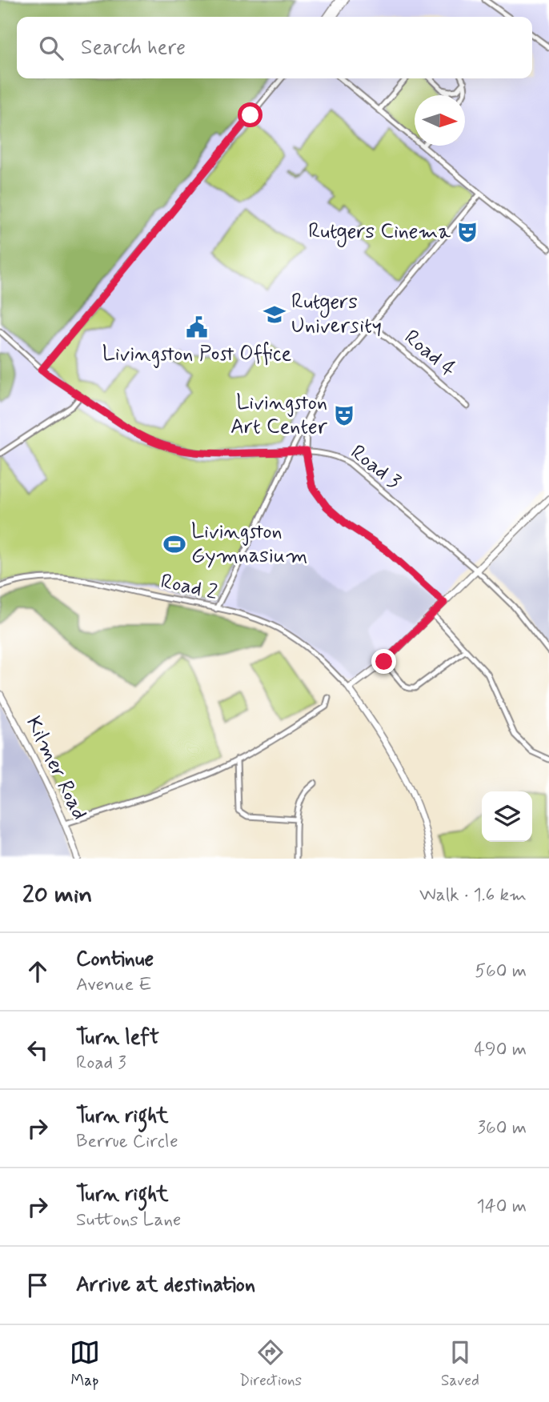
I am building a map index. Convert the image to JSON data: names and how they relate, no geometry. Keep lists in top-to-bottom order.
{
  "streets": {
    "street": [
      "Road 4",
      "Road 3",
      "Road 2",
      "Kilmer Road"
    ]
  },
  "places": {
    "theatre": ["Rutgers Cinema", "Livingston Art Center"],
    "school or university": ["Rutgers University"],
    "public building": ["Livingston Post Office"],
    "sports": ["Livingston Gymnasium"]
  },
  "north": "right",
  "page": {
    "search": "Search here",
    "heading": ["20 min", "Walk · 1.6 km"],
    "list": [
      ["Continue", "Avenue E", "560 m"],
      ["Turn left", "Road 3", "490 m"],
      ["Turn right", "Berrue Circle", "360 m"],
      ["Turn right", "Suttons Lane", "140 m"],
      "Arrive at destination"
    ],
    "nav": ["Map", "Directions", "Saved"]
  }
}
